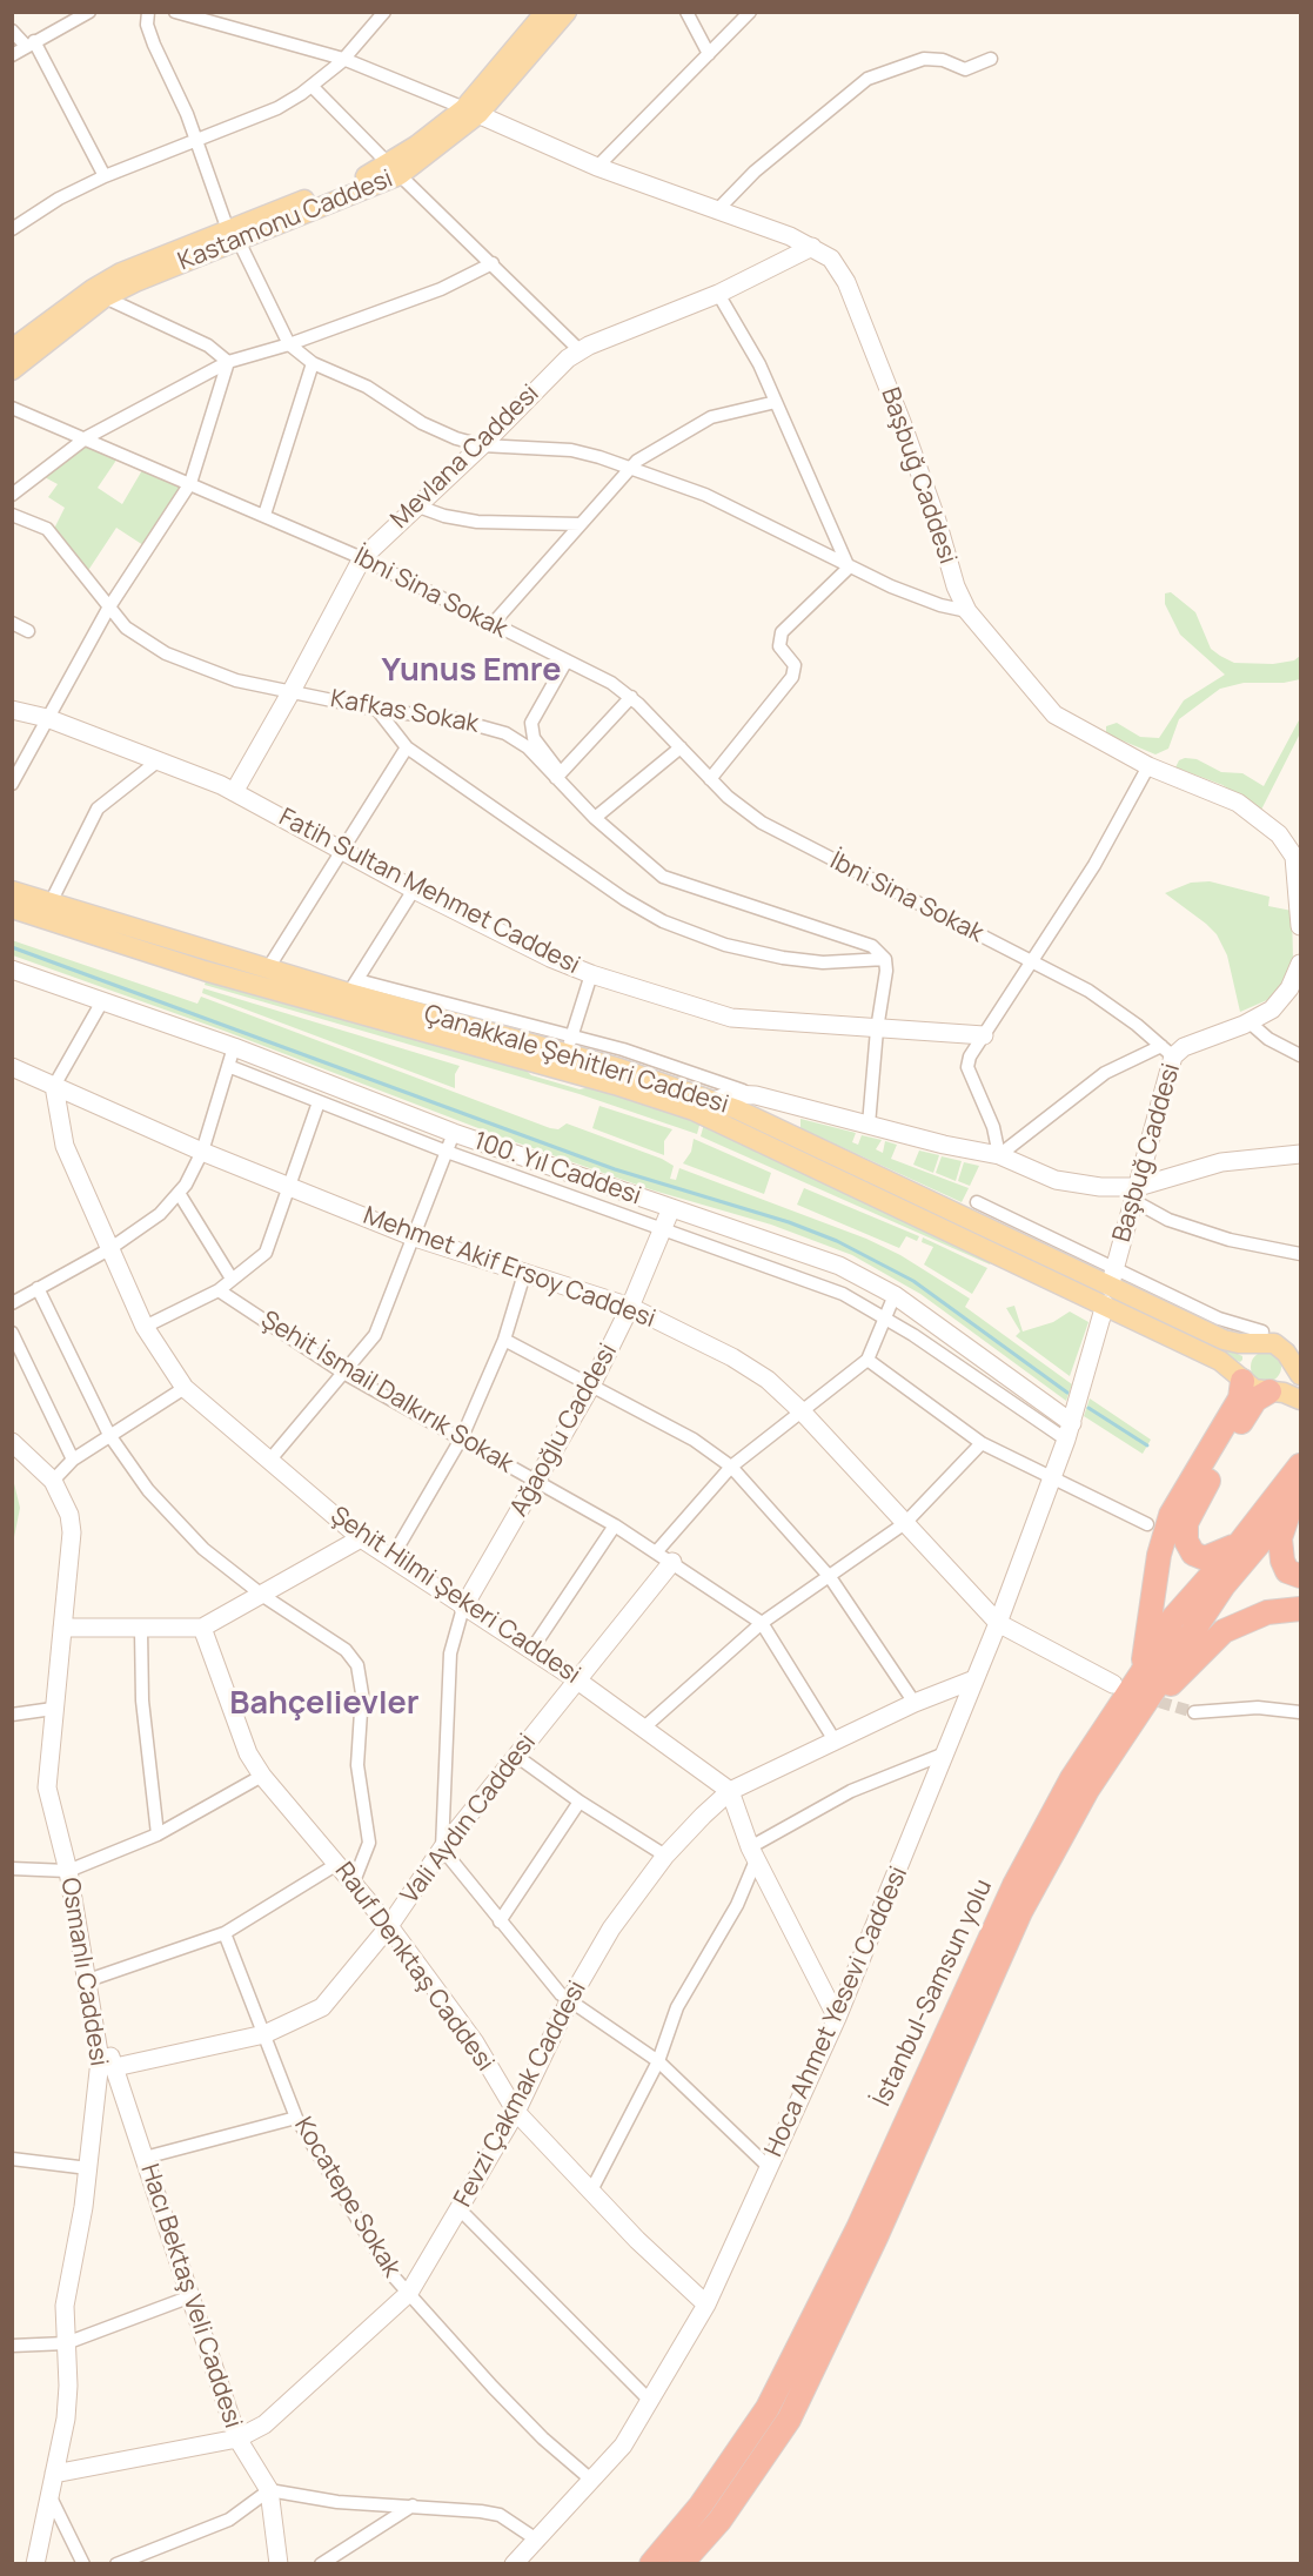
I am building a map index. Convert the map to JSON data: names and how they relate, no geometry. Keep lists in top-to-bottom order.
{
  "streets": {
    "highway": ["İstanbul-Samsun yolu"],
    "main road": ["Kastamonu Caddesi", "Çanakkale Şehitleri Caddesi"],
    "street": [
      "Mevlana Caddesi",
      "Başbuğ Caddesi",
      "İbni Sina Sokak",
      "Kafkas Sokak",
      "Fatih Sultan Mehmet Caddesi",
      "100. Yıl Caddesi",
      "Mehmet Akif Ersoy Caddesi",
      "Şehit İsmail Dalkırık Sokak",
      "Ağaoğlu Caddesi",
      "Şehit Hilmi Şekeri Caddesi",
      "Vali Aydın Caddesi",
      "Rauf Denktaş Caddesi",
      "Osmanlı Caddesi",
      "Hoca Ahmet Yesevi Caddesi",
      "Fevzi Çakmak Caddesi",
      "Kocatepe Sokak",
      "Hacı Bektaş Veli Caddesi"
    ]
  },
  "crossings": [
    ["Kastamonu Caddesi", "Başbuğ Caddesi"],
    ["Mevlana Caddesi", "Başbuğ Caddesi"],
    ["Mevlana Caddesi", "İbni Sina Sokak"],
    ["Mevlana Caddesi", "Kafkas Sokak"],
    ["Mevlana Caddesi", "Fatih Sultan Mehmet Caddesi"],
    ["Başbuğ Caddesi", "İbni Sina Sokak"],
    ["Başbuğ Caddesi", "Çanakkale Şehitleri Caddesi"],
    ["Başbuğ Caddesi", "Hoca Ahmet Yesevi Caddesi"],
    ["100. Yıl Caddesi", "Ağaoğlu Caddesi"],
    ["100. Yıl Caddesi", "Hoca Ahmet Yesevi Caddesi"],
    ["Mehmet Akif Ersoy Caddesi", "Ağaoğlu Caddesi"],
    ["Mehmet Akif Ersoy Caddesi", "Şehit Hilmi Şekeri Caddesi"],
    ["Mehmet Akif Ersoy Caddesi", "Hoca Ahmet Yesevi Caddesi"],
    ["Şehit İsmail Dalkırık Sokak", "Ağaoğlu Caddesi"],
    ["Şehit İsmail Dalkırık Sokak", "Vali Aydın Caddesi"],
    ["Şehit İsmail Dalkırık Sokak", "Fevzi Çakmak Caddesi"],
    ["Ağaoğlu Caddesi", "Şehit Hilmi Şekeri Caddesi"],
    ["Şehit Hilmi Şekeri Caddesi", "Vali Aydın Caddesi"],
    ["Şehit Hilmi Şekeri Caddesi", "Fevzi Çakmak Caddesi"],
    ["Vali Aydın Caddesi", "Rauf Denktaş Caddesi"],
    ["Vali Aydın Caddesi", "Kocatepe Sokak"],
    ["Vali Aydın Caddesi", "Hacı Bektaş Veli Caddesi"],
    ["Rauf Denktaş Caddesi", "Hoca Ahmet Yesevi Caddesi"],
    ["Rauf Denktaş Caddesi", "Fevzi Çakmak Caddesi"],
    ["Osmanlı Caddesi", "Fevzi Çakmak Caddesi"],
    ["Osmanlı Caddesi", "Hacı Bektaş Veli Caddesi"],
    ["Hoca Ahmet Yesevi Caddesi", "Fevzi Çakmak Caddesi"],
    ["Hoca Ahmet Yesevi Caddesi", "Kocatepe Sokak"],
    ["Fevzi Çakmak Caddesi", "Kocatepe Sokak"],
    ["Fevzi Çakmak Caddesi", "Hacı Bektaş Veli Caddesi"]
  ],
  "districts": ["Yunus Emre", "Bahçelievler"]
}
